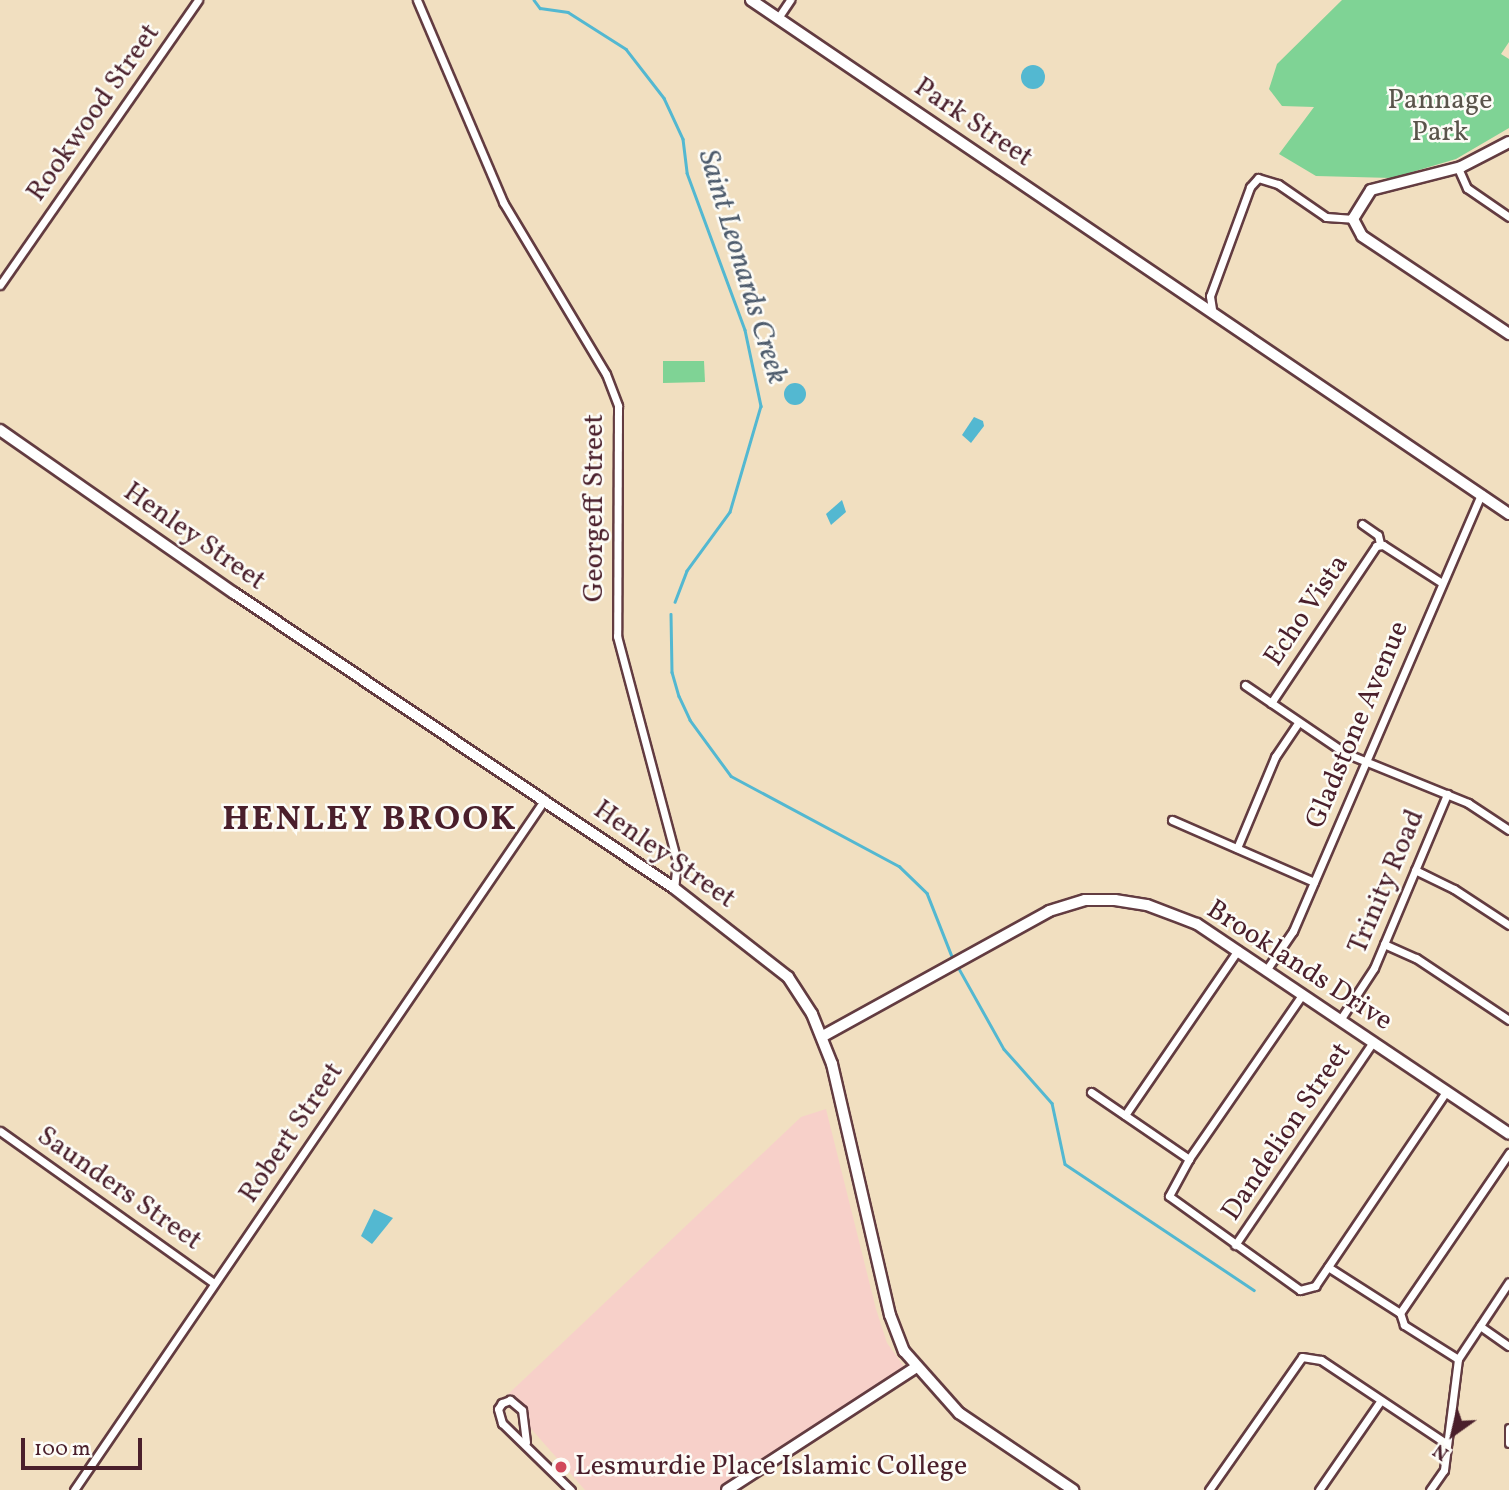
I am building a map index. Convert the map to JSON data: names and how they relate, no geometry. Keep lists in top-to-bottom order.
{
  "streets": {
    "street": [
      "Rookwood Street",
      "Park Street",
      "Georgeff Street",
      "Henley Street",
      "Echo Vista",
      "Gladstone Avenue",
      "Trinity Road",
      "Brooklands Drive",
      "Dandelion Street",
      "Robert Street",
      "Saunders Street"
    ]
  },
  "crossings": [
    ["Park Street", "Gladstone Avenue"],
    ["Georgeff Street", "Henley Street"],
    ["Henley Street", "Brooklands Drive"],
    ["Henley Street", "Robert Street"],
    ["Echo Vista", "Gladstone Avenue"],
    ["Gladstone Avenue", "Brooklands Drive"],
    ["Trinity Road", "Brooklands Drive"],
    ["Brooklands Drive", "Dandelion Street"],
    ["Robert Street", "Saunders Street"]
  ],
  "districts": ["HENLEY BROOK"],
  "water": ["Saint Leonards Creek"],
  "parks": ["Pannage Park"],
  "places": ["Lesmurdie Place Islamic College"],
  "scale_bar": "100 m",
  "north": "bottom left"
}
